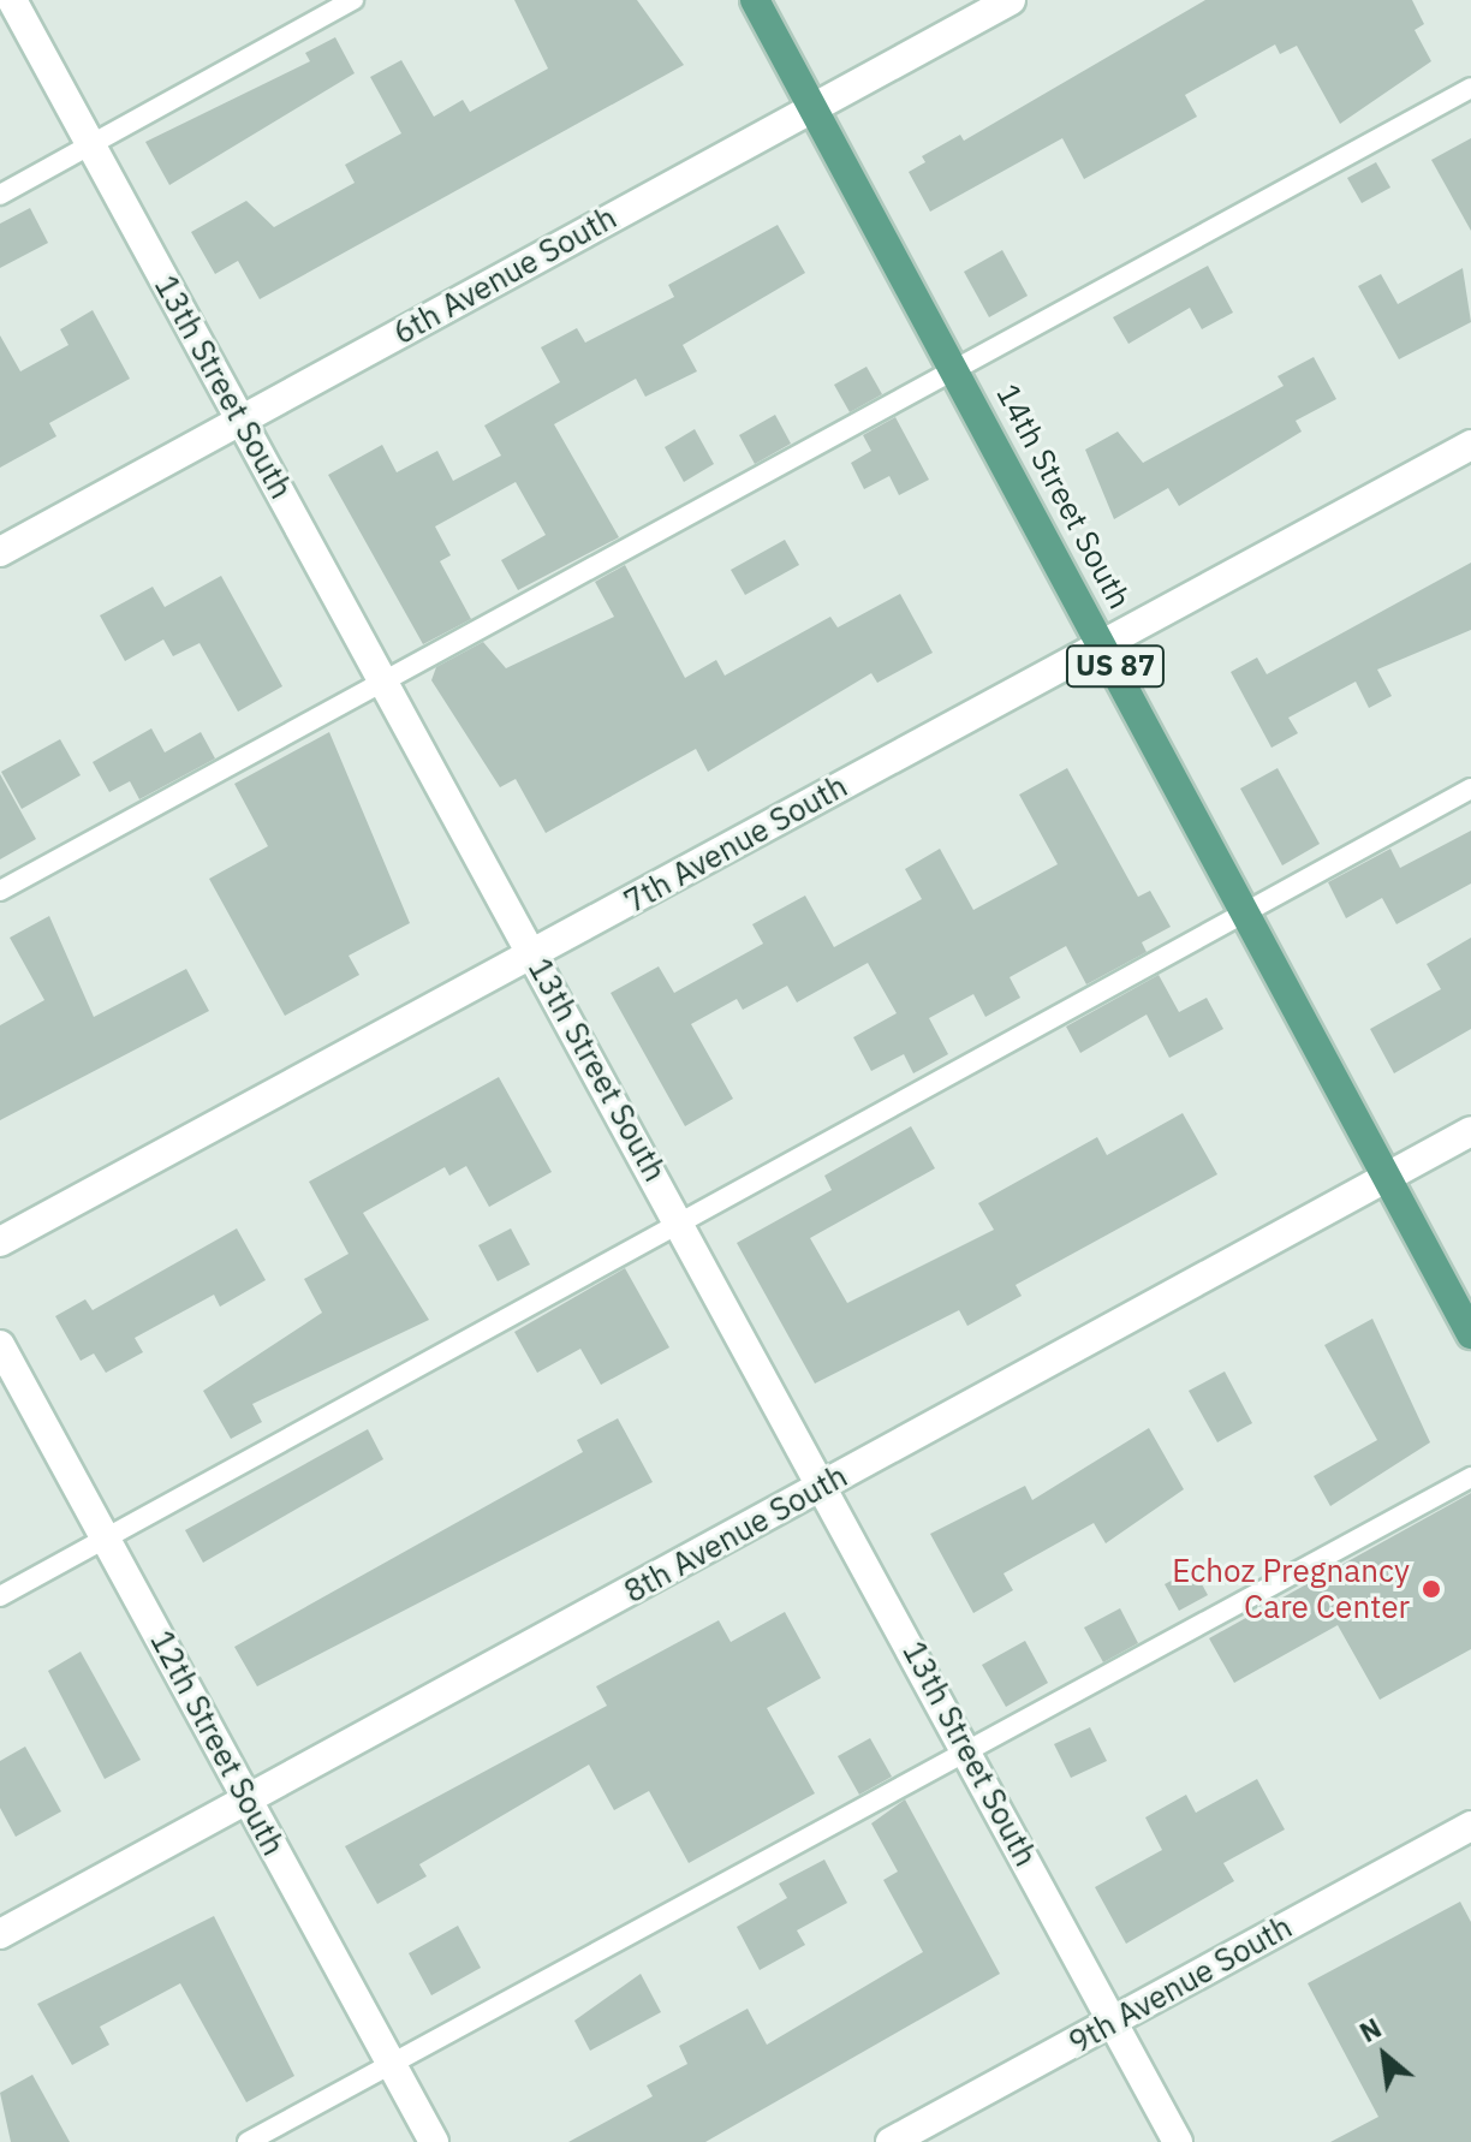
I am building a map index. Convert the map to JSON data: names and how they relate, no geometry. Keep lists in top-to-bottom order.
{
  "streets": {
    "main road": ["14th Street South", "US 87"],
    "street": [
      "6th Avenue South",
      "13th Street South",
      "7th Avenue South",
      "8th Avenue South",
      "12th Street South",
      "9th Avenue South"
    ]
  },
  "crossings": [
    ["6th Avenue South", "13th Street South"],
    ["6th Avenue South", "14th Street South"],
    ["13th Street South", "7th Avenue South"],
    ["13th Street South", "8th Avenue South"],
    ["13th Street South", "9th Avenue South"],
    ["14th Street South", "7th Avenue South"],
    ["14th Street South", "8th Avenue South"],
    ["8th Avenue South", "12th Street South"]
  ],
  "places": ["Echoz Pregnancy Care Center"],
  "north": "top left"
}
